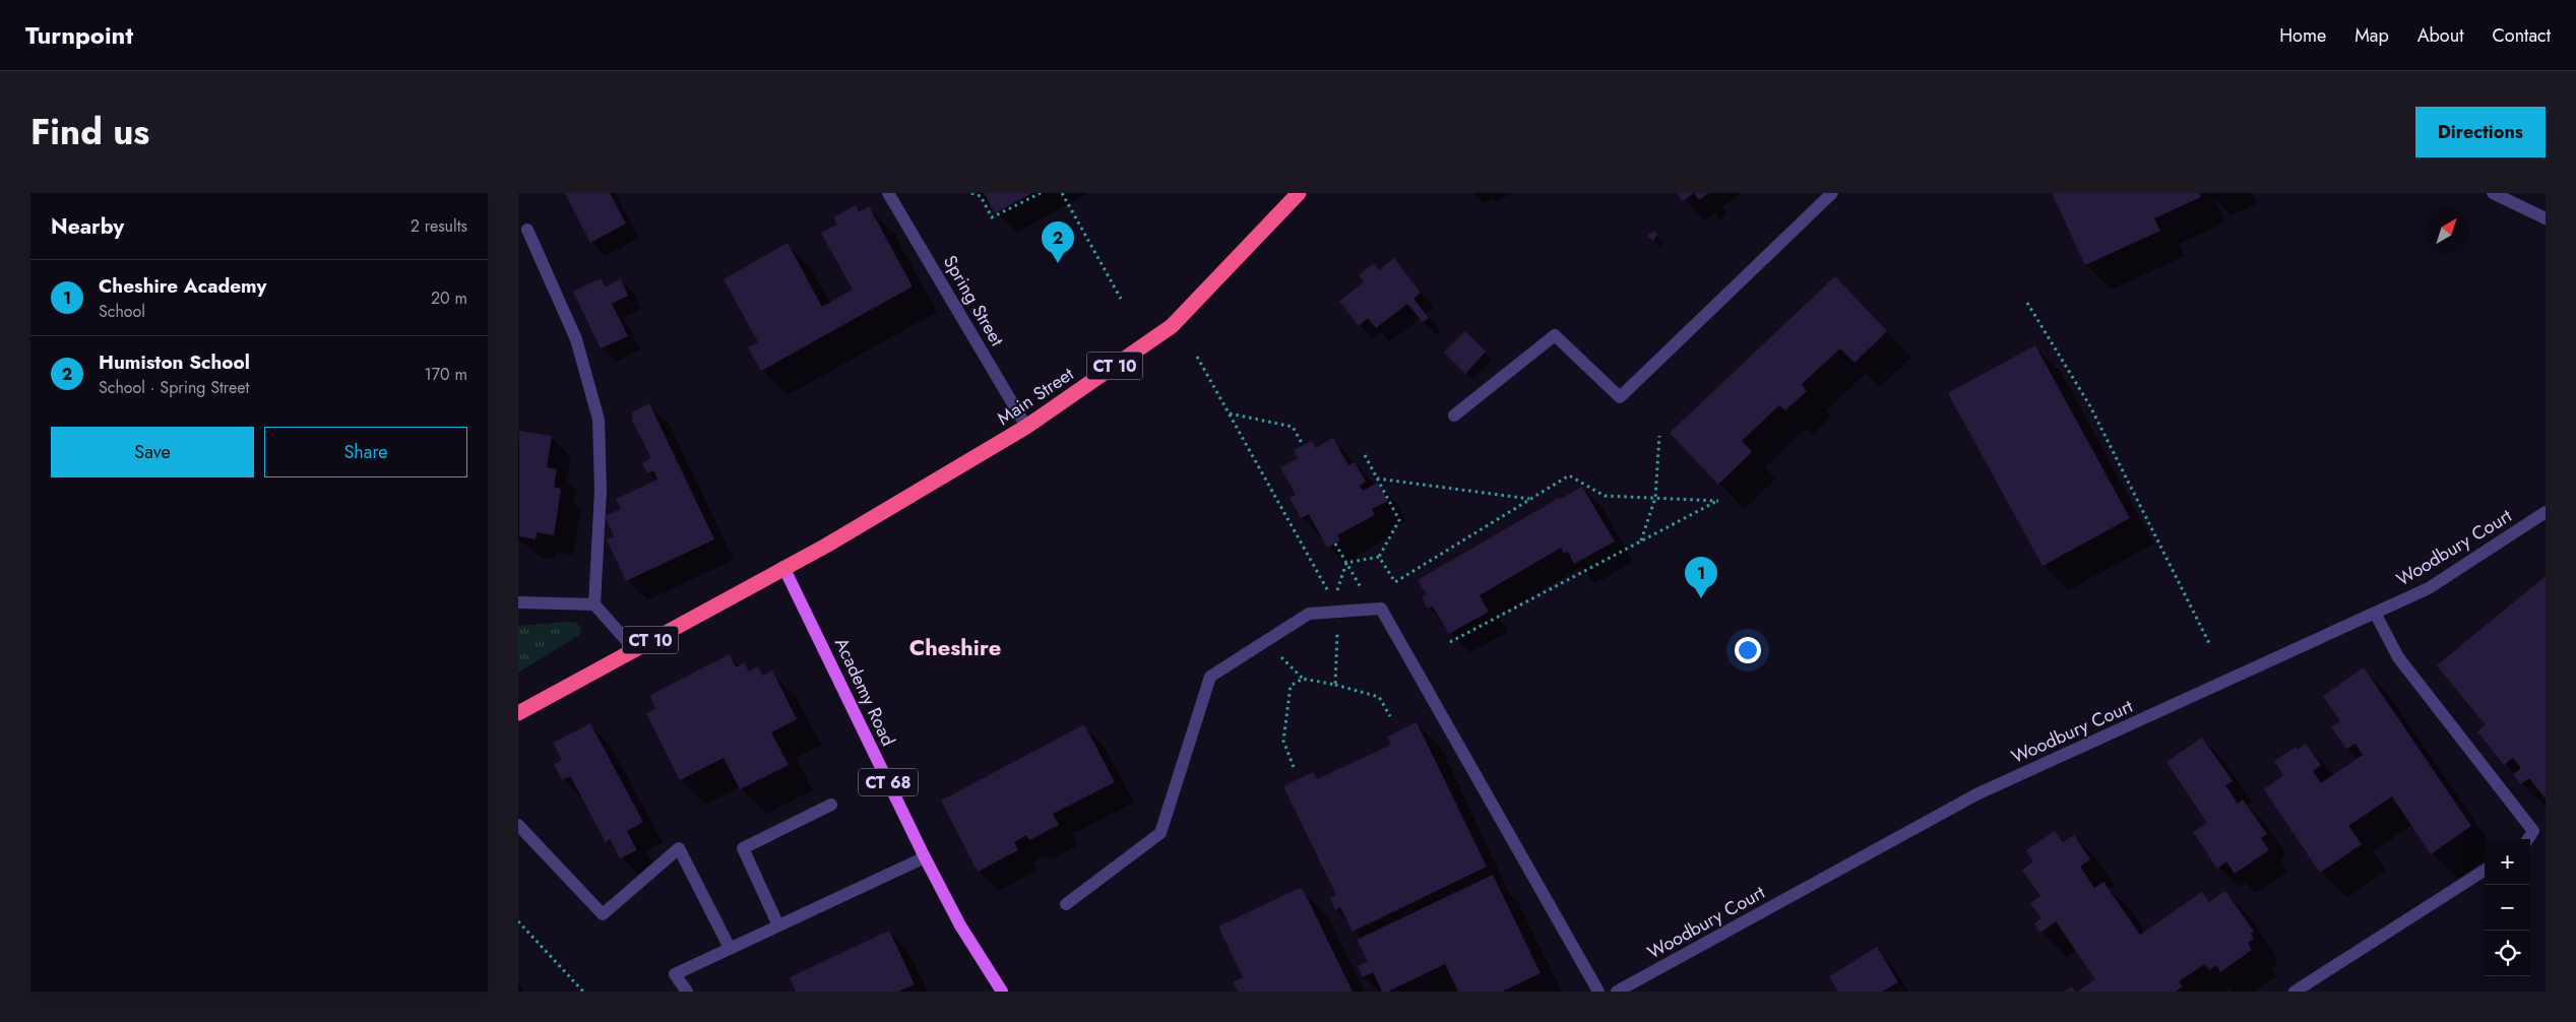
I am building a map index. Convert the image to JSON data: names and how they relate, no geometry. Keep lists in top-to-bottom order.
{
  "streets": {
    "highway": ["CT 10", "Main Street"],
    "main road": ["Academy Road", "CT 68"],
    "street": ["Spring Street", "Woodbury Court"]
  },
  "crossings": [
    ["Spring Street", "Main Street"],
    ["CT 10", "Main Street"],
    ["CT 10", "Academy Road"],
    ["Main Street", "Academy Road"]
  ],
  "districts": ["Cheshire"],
  "north": "top right",
  "page": {
    "header": "Turnpoint",
    "nav": [
      "Home",
      "Map",
      "About",
      "Contact"
    ],
    "title": "Find us",
    "buttons": [
      "Directions",
      ["Save", "Share"]
    ],
    "heading": ["Nearby", "2 results"],
    "pins": ["2", "1"],
    "list": [
      {
        "mark": "1",
        "name": "Cheshire Academy",
        "note": "School",
        "value": "20 m"
      },
      {
        "mark": "2",
        "name": "Humiston School",
        "note": "School · Spring Street",
        "value": "170 m"
      }
    ],
    "map_buttons": ["+", "−"]
  }
}
